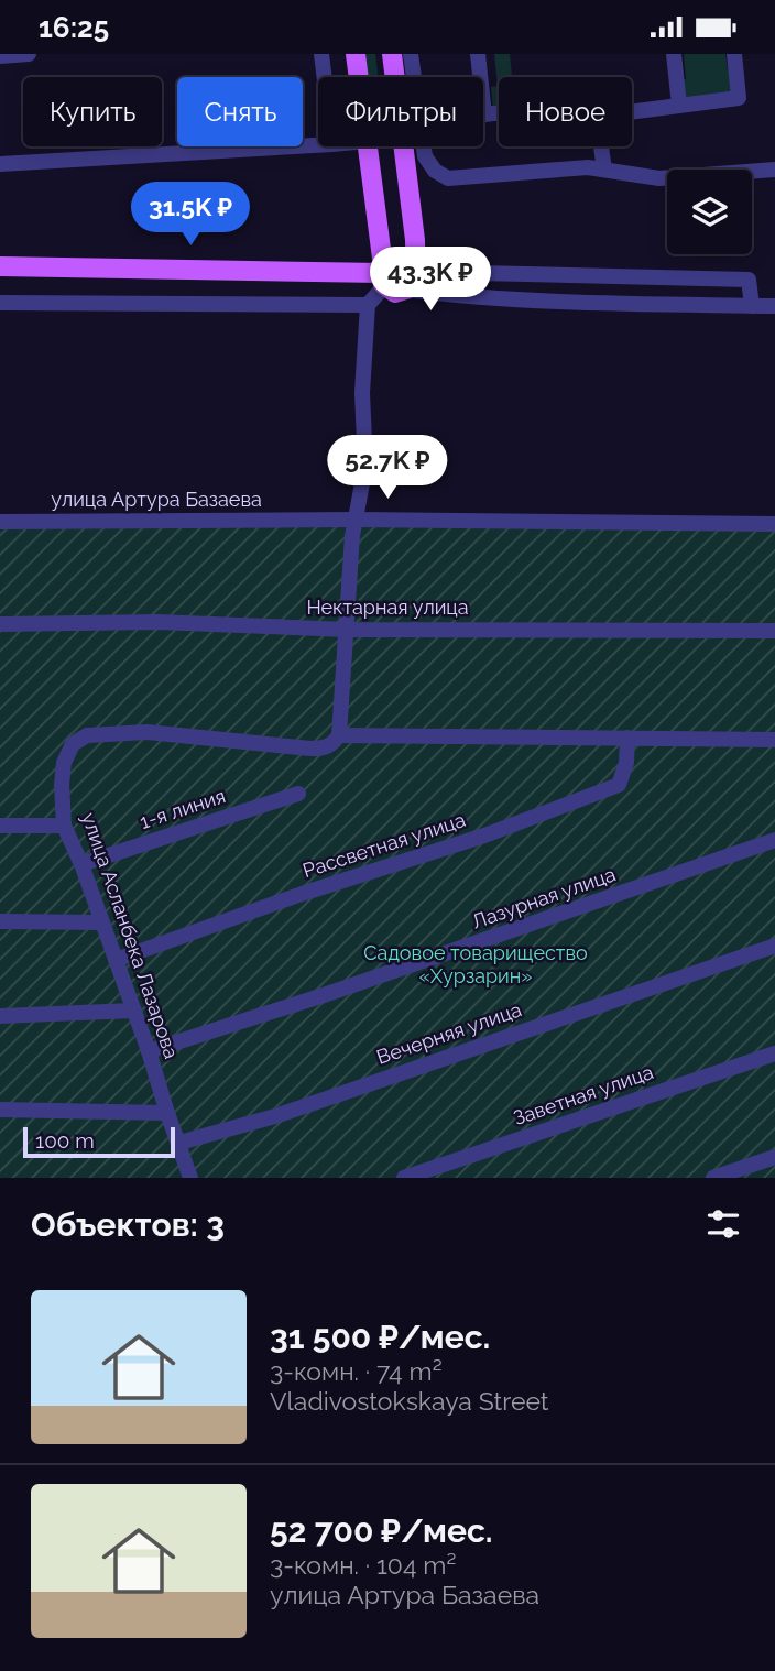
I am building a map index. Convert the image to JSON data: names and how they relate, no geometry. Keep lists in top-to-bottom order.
{
  "streets": {
    "street": [
      "улица Артура Базаева",
      "Нектарная улица",
      "1-я линия",
      "Рассветная улица",
      "Лазурная улица",
      "улица Асланбека Лазарова",
      "Вечерняя улица",
      "Заветная улица"
    ]
  },
  "crossings": [
    ["1-я линия", "улица Асланбека Лазарова"],
    ["Рассветная улица", "улица Асланбека Лазарова"],
    ["Лазурная улица", "улица Асланбека Лазарова"],
    ["улица Асланбека Лазарова", "Вечерняя улица"]
  ],
  "parks": ["Садовое товарищество «Хурзарин»"],
  "scale_bar": "100 m",
  "page": {
    "status": "16:25",
    "chip": [
      "Купить",
      "Снять",
      "Фильтры",
      "Новое"
    ],
    "price": ["31.5K ₽", "43.3K ₽", "52.7K ₽"],
    "scale": "100 m",
    "heading": "Объектов: 3",
    "list": [
      {
        "name": "31 500 ₽/мес.",
        "note": "3-комн. · 74 m² · Vladivostokskaya Street"
      },
      {
        "name": "52 700 ₽/мес.",
        "note": "3-комн. · 104 m² · улица Артура Базаева"
      }
    ]
  }
}
